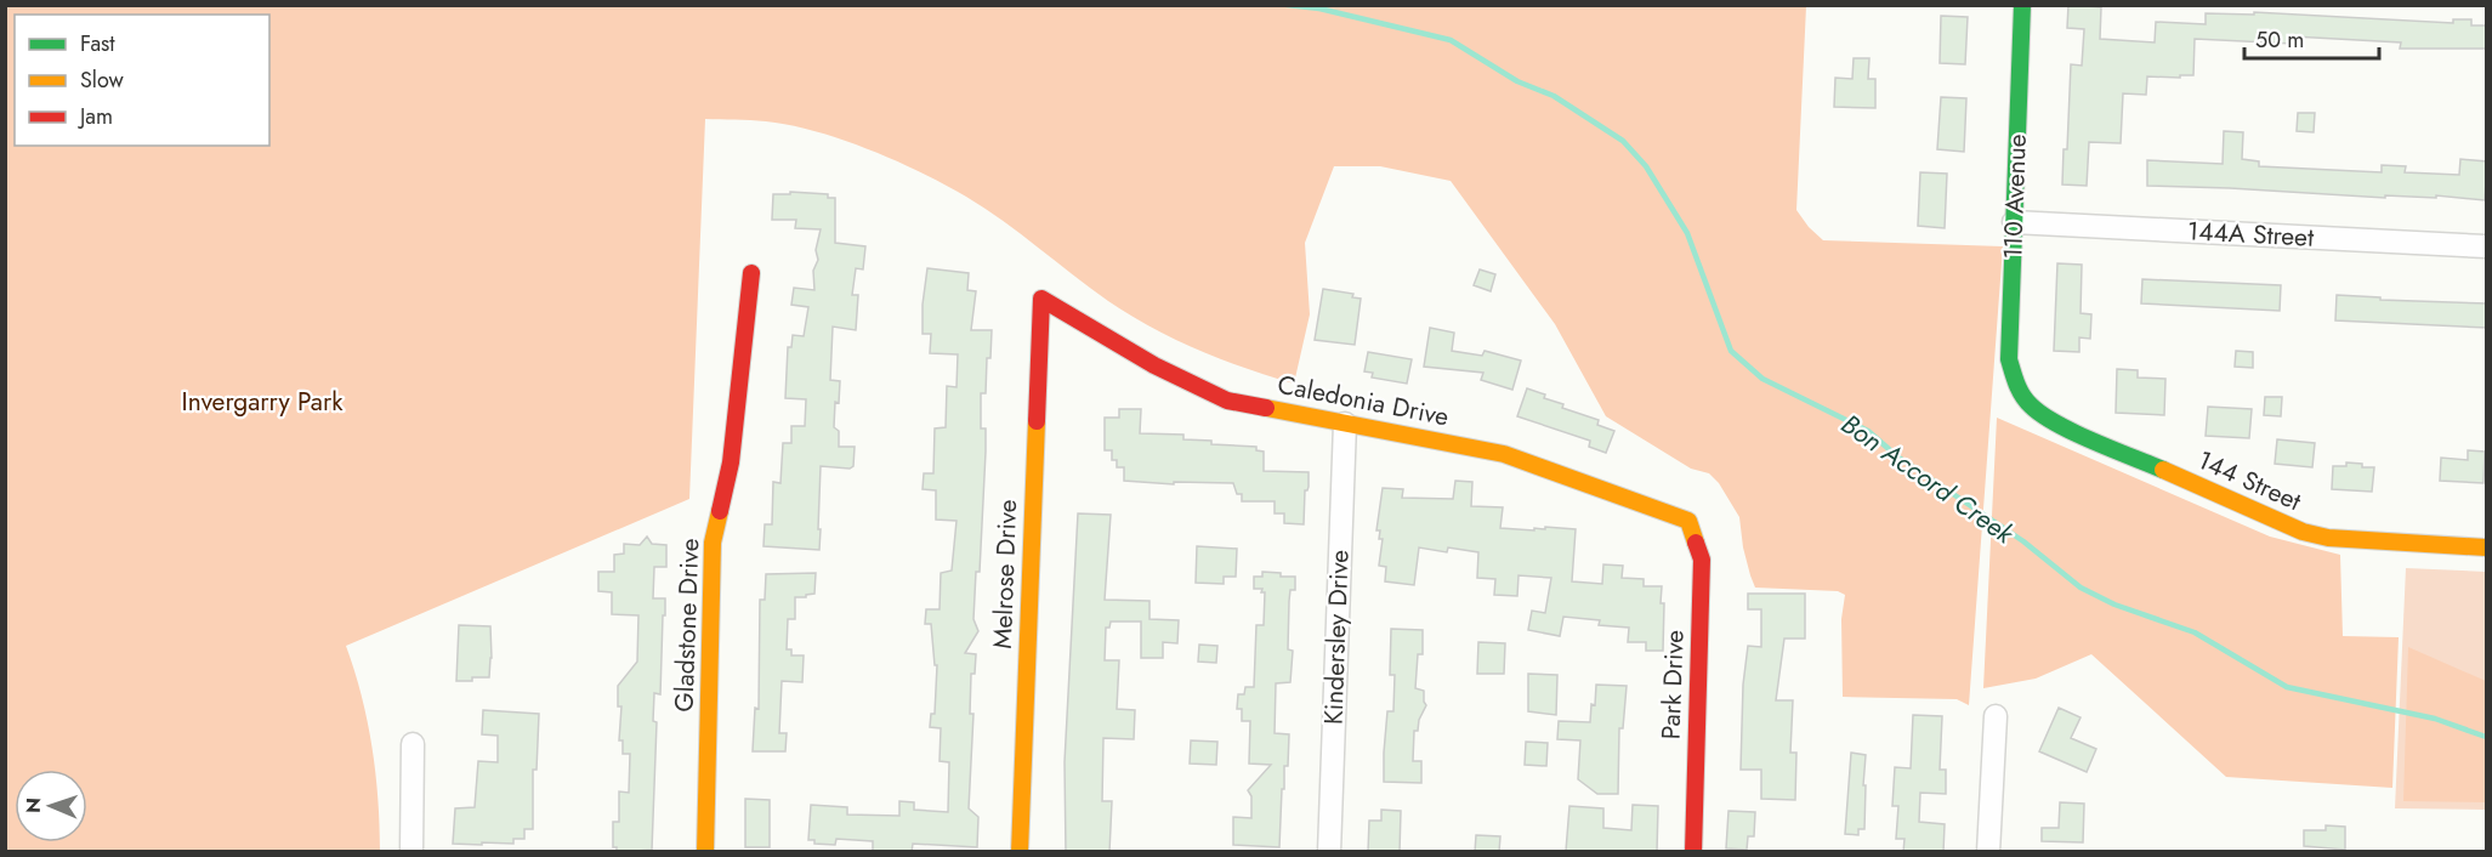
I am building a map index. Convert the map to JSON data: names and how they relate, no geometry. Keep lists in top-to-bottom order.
{
  "streets": {
    "street": [
      "110 Avenue",
      "144A Street",
      "Caledonia Drive",
      "144 Street",
      "Melrose Drive",
      "Gladstone Drive",
      "Kindersley Drive",
      "Park Drive"
    ]
  },
  "crossings": [
    ["110 Avenue", "144A Street"],
    ["110 Avenue", "144 Street"],
    ["Caledonia Drive", "Melrose Drive"],
    ["Caledonia Drive", "Kindersley Drive"],
    ["Caledonia Drive", "Park Drive"]
  ],
  "water": ["Bon Accord Creek"],
  "parks": ["Invergarry Park"],
  "legend": ["Fast", "Slow", "Jam"],
  "scale_bar": "50 m",
  "north": "left"
}
